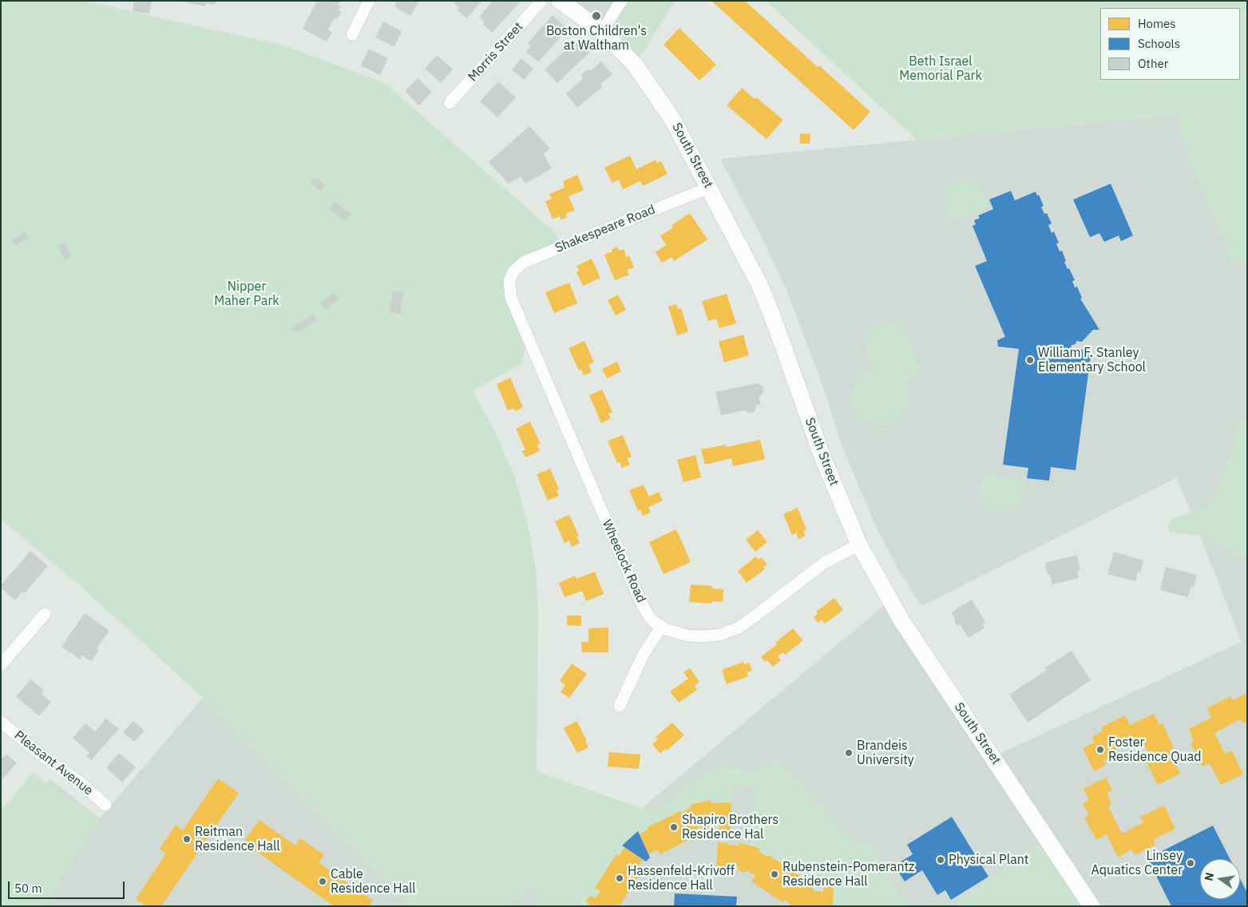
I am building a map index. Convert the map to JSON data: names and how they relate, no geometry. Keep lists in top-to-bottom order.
{
  "streets": {
    "main road": ["South Street"],
    "street": [
      "Morris Street",
      "Shakespeare Road",
      "Wheelock Road",
      "Pleasant Avenue"
    ]
  },
  "crossings": [
    ["South Street", "Shakespeare Road"],
    ["South Street", "Wheelock Road"],
    ["Shakespeare Road", "Wheelock Road"]
  ],
  "parks": ["Beth Israel Memorial Park", "Nipper Maher Park"],
  "places": [
    "Boston Children's at Waltham",
    "William F. Stanley Elementary School",
    "Foster Residence Quad",
    "Brandeis University",
    "Shapiro Brothers Residence Hal",
    "Reitman Residence Hall",
    "Physical Plant",
    "Linsey Aquatics Center",
    "Rubenstein-Pomerantz Residence Hall",
    "Hassenfeld-Krivoff Residence Hall",
    "Cable Residence Hall"
  ],
  "legend": ["Homes", "Schools", "Other"],
  "scale_bar": "50 m",
  "north": "left"
}
